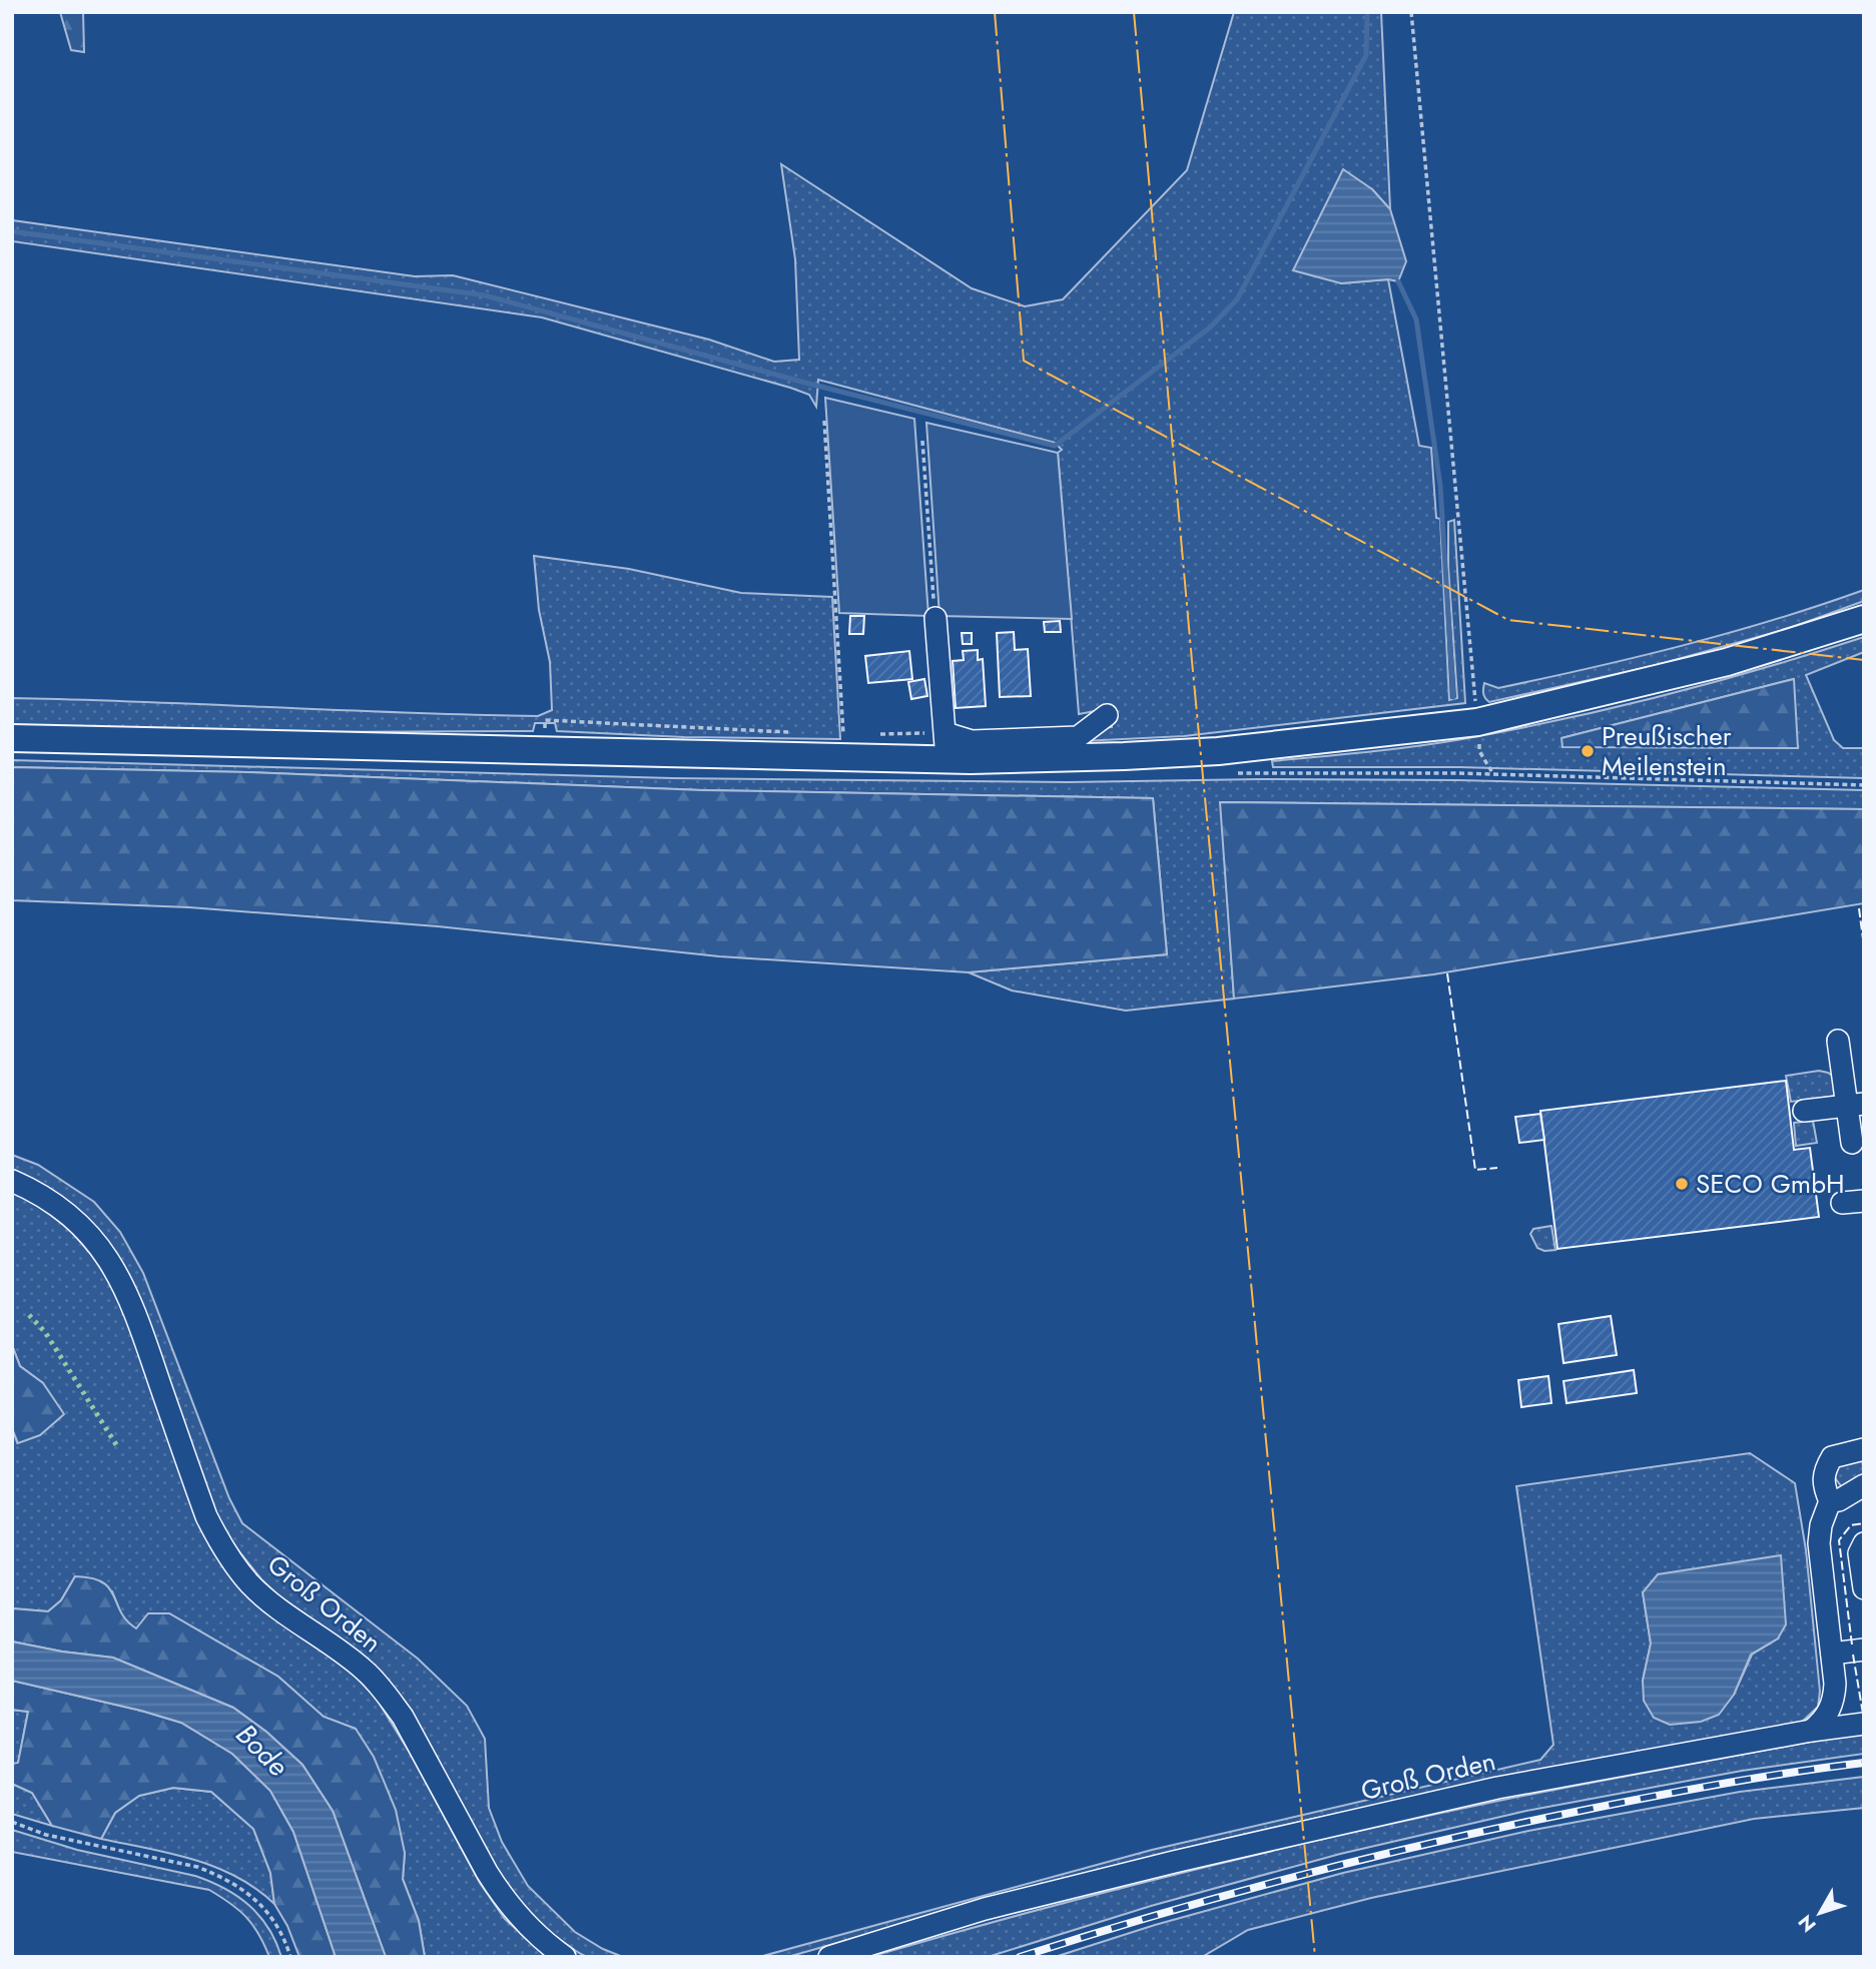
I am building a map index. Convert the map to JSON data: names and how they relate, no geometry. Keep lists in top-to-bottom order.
{
  "streets": {
    "street": ["Groß Orden"]
  },
  "water": ["Bode"],
  "places": ["Preußischer Meilenstein", "SECO GmbH"],
  "north": "bottom left"
}
